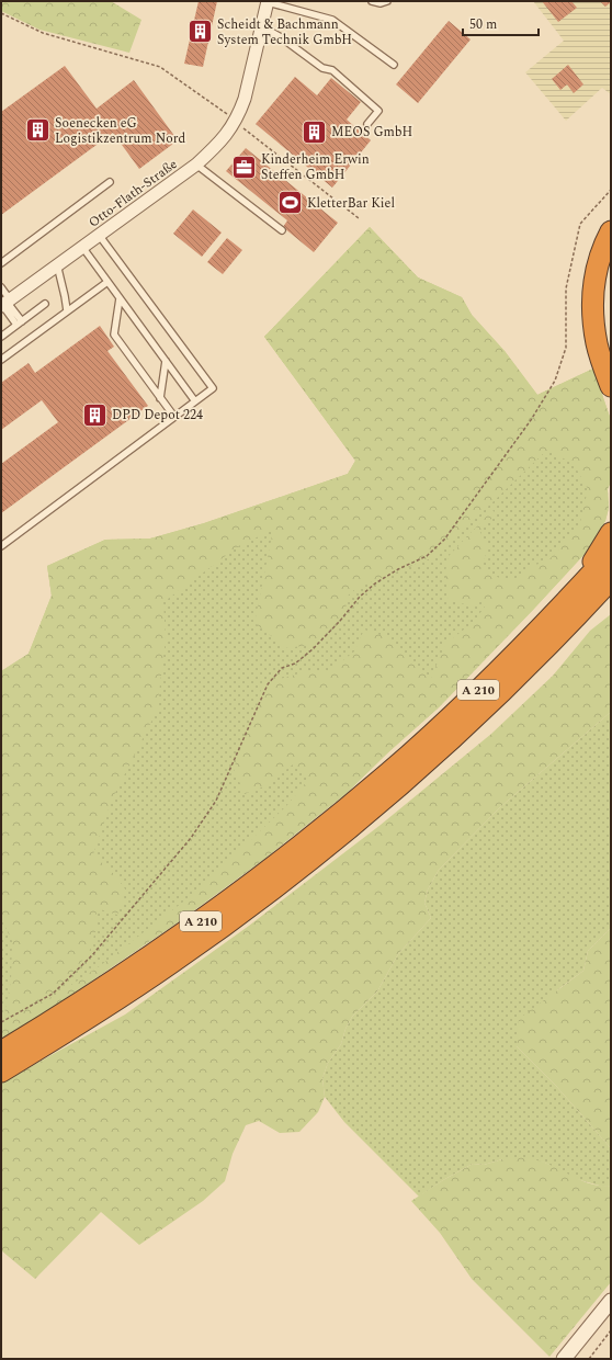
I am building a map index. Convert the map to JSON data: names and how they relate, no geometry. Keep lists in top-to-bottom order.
{
  "streets": {
    "highway": ["A 210"],
    "street": ["Otto-Flath-Straße"]
  },
  "places": {
    "building": [
      "Scheidt & Bachmann System Technik GmbH",
      "Soenecken eG Logistikzentrum Nord",
      "MEOS GmbH",
      "DPD Depot 224"
    ],
    "office": ["Kinderheim Erwin Steffen GmbH"],
    "sports": ["KletterBar Kiel"]
  },
  "scale_bar": "50 m"
}
